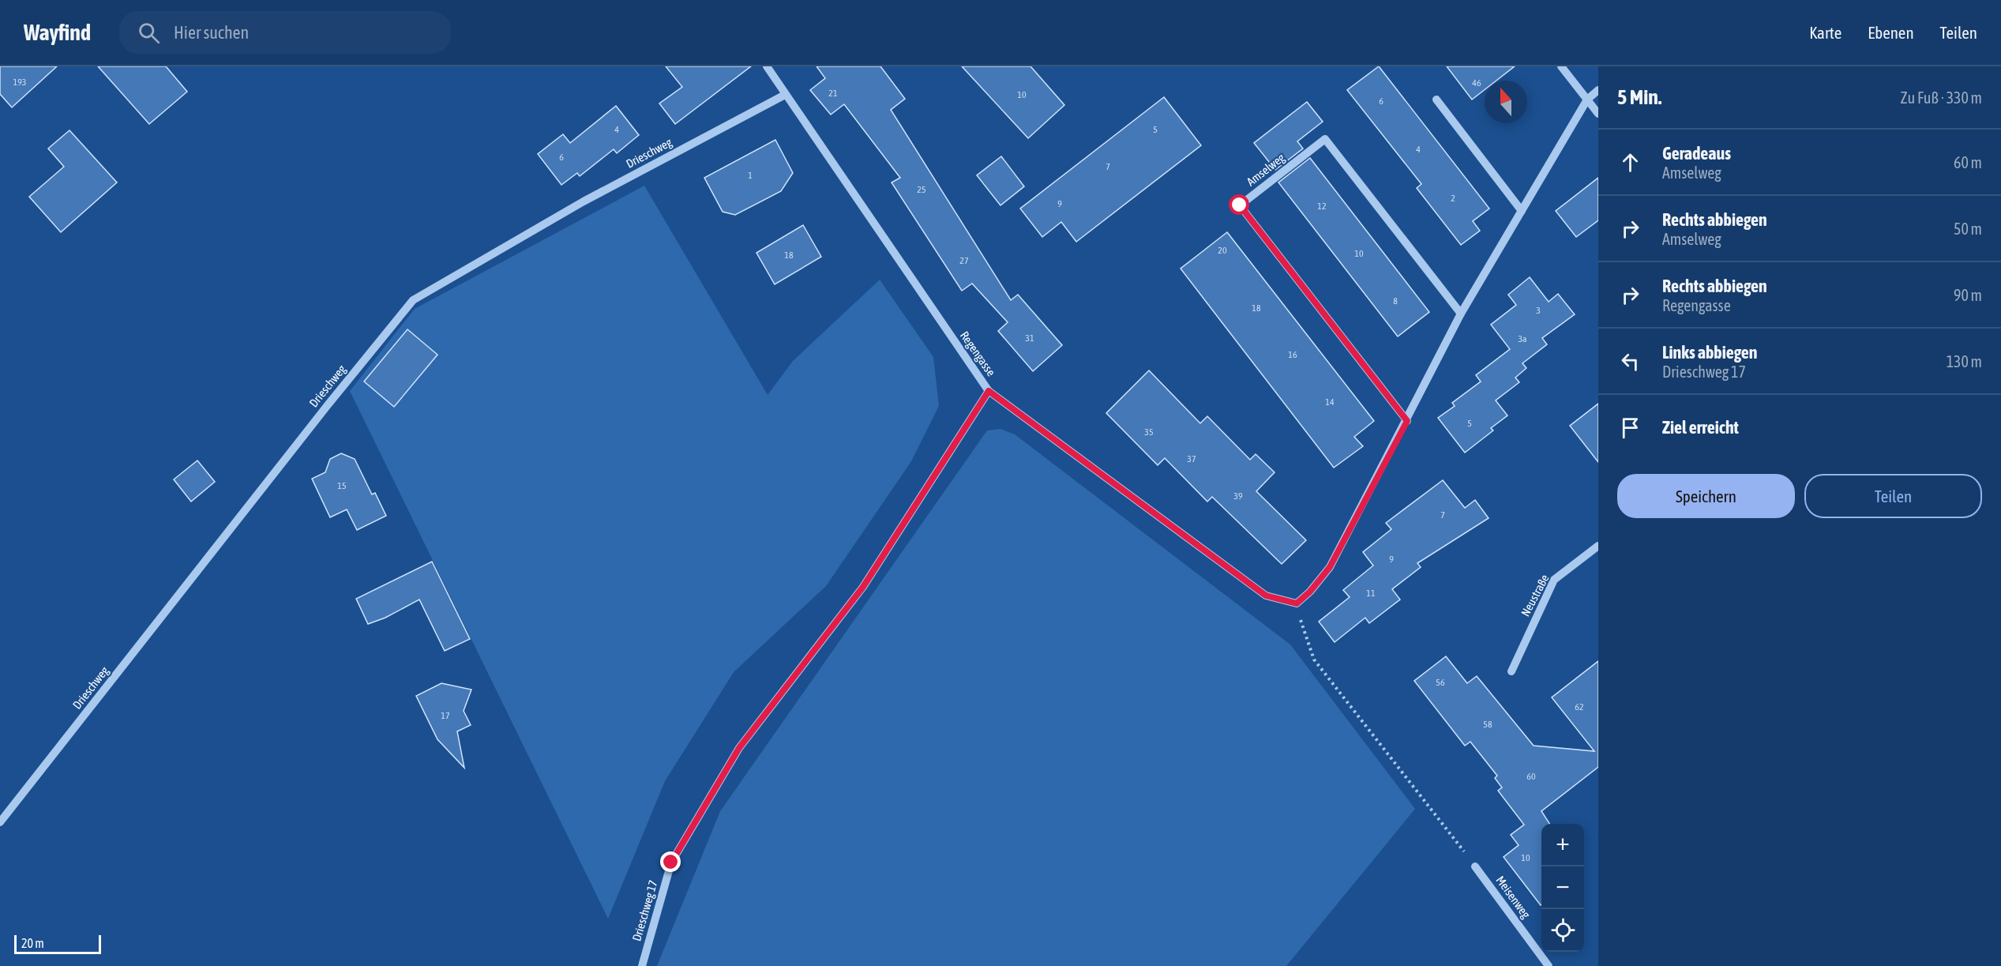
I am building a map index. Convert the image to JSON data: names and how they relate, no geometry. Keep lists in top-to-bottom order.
{
  "streets": {
    "street": [
      "Drieschweg",
      "Amselweg",
      "Regengasse",
      "Neustraße",
      "Meisenweg",
      "Drieschweg 17"
    ]
  },
  "crossings": [
    ["Drieschweg", "Regengasse"],
    ["Regengasse", "Drieschweg 17"]
  ],
  "house_numbers": [
    "193",
    "46",
    "21",
    "10",
    "6",
    "4",
    "5",
    "4",
    "6",
    "7",
    "1",
    "25",
    "2",
    "9",
    "12",
    "20",
    "10",
    "18",
    "27",
    "8",
    "18",
    "3",
    "31",
    "3a",
    "16",
    "14",
    "5",
    "35",
    "37",
    "15",
    "39",
    "7",
    "9",
    "11",
    "56",
    "62",
    "17",
    "58",
    "60",
    "10"
  ],
  "scale_bar": "20 m",
  "north": "top",
  "page": {
    "header": "Wayfind",
    "search": "Hier suchen",
    "nav": ["Karte", "Ebenen", "Teilen"],
    "heading": ["5 Min.", "Zu Fuß · 330 m"],
    "list": [
      ["Geradeaus", "Amselweg", "60 m"],
      ["Rechts abbiegen", "Amselweg", "50 m"],
      ["Rechts abbiegen", "Regengasse", "90 m"],
      ["Links abbiegen", "Drieschweg 17", "130 m"],
      "Ziel erreicht"
    ],
    "buttons": ["Speichern", "Teilen"],
    "map_buttons": ["+", "−"],
    "scale": "20 m"
  }
}
